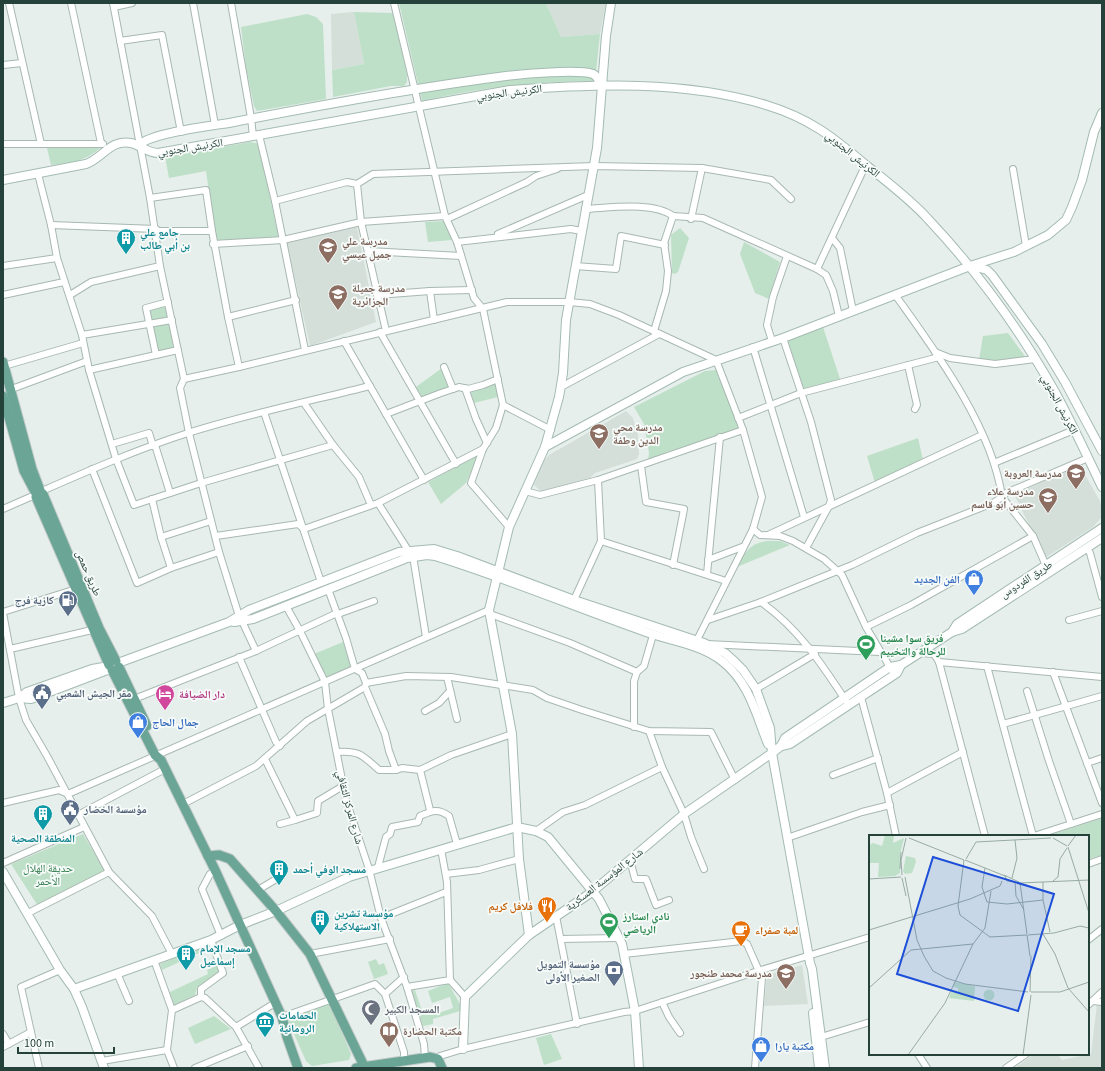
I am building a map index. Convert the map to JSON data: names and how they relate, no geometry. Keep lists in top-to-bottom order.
{
  "streets": {
    "main road": [
      "الكرنيش الجنوبي",
      "طريق حمص",
      "طريق الفردوس",
      "شارع المؤسسة العسكرية"
    ],
    "street": ["شارع المركز الثقافي"]
  },
  "crossings": [
    ["طريق الفردوس", "شارع المؤسسة العسكرية"]
  ],
  "parks": ["حديقة الهلال الأحمر"],
  "places": {
    "building": [
      "جامع علي بن أبي طالب",
      "المنطقة الصحية",
      "مسجد الوفي أحمد",
      "مؤسسة تشرين الاستهلاكية",
      "مسجد الإمام إسماعيل"
    ],
    "school or university": [
      "مدرسة علي جميل عيسي",
      "مدرسة جميلة الجزائرية",
      "مدرسة محي الدين وطفة",
      "مدرسة العروبة",
      "مدرسة علاء حسين أبو قاسم",
      "مدرسة محمد طنجور"
    ],
    "shop": ["الفن الجديد", "جمال الحاج", "مكتبة يارا"],
    "fuel station": ["كازية فرج"],
    "sports": ["فريق سوا مشينا للرحالة والتخييم", "نادي استارز الرياضي"],
    "public building": ["مقر الجيش الشعبي", "مؤسسة الخضار"],
    "hotel": ["دار الضيافة"],
    "restaurant": ["فلافل كريم"],
    "cafe": ["لمبة صفراء"],
    "bank": ["مؤسسة التمويل الصغير الأولى"],
    "mosque": ["المسجد الكبير"],
    "museum": ["الحمامات الرومانية"],
    "library": ["مكتبة الحضارة"]
  },
  "scale_bar": "100 m"
}
